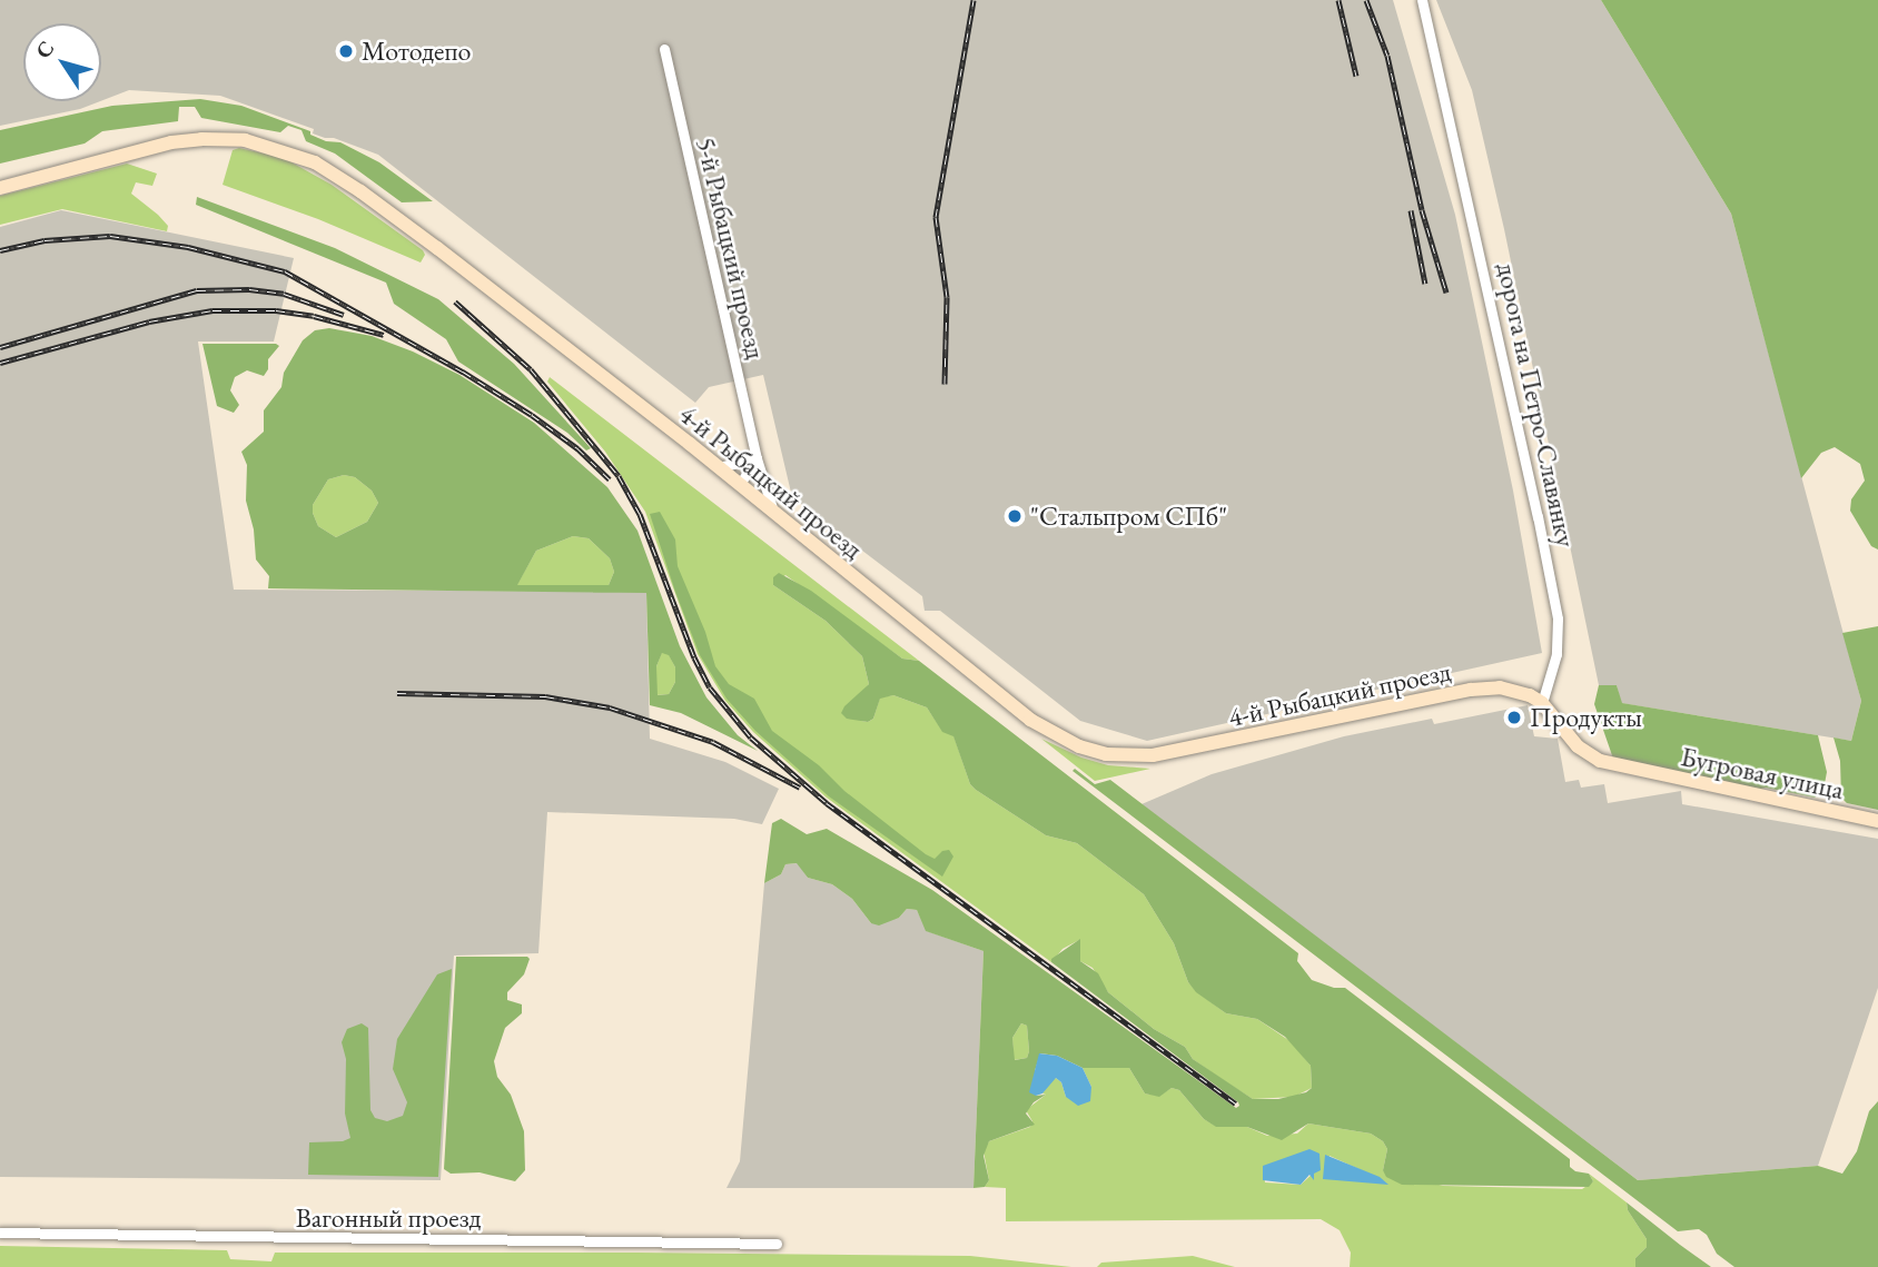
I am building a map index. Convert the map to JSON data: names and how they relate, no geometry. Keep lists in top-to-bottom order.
{
  "streets": {
    "street": [
      "5-й Рыбацкий проезд",
      "дорога на Петро-Славянку",
      "4-й Рыбацкий проезд",
      "Бугровая улица",
      "Вагонный проезд"
    ]
  },
  "crossings": [
    ["5-й Рыбацкий проезд", "4-й Рыбацкий проезд"],
    ["дорога на Петро-Славянку", "4-й Рыбацкий проезд"],
    ["дорога на Петро-Славянку", "Бугровая улица"],
    ["4-й Рыбацкий проезд", "Бугровая улица"]
  ],
  "places": ["Мотодепо", "\"Стальпром СПб\"", "Продукты"],
  "north": "top left"
}
